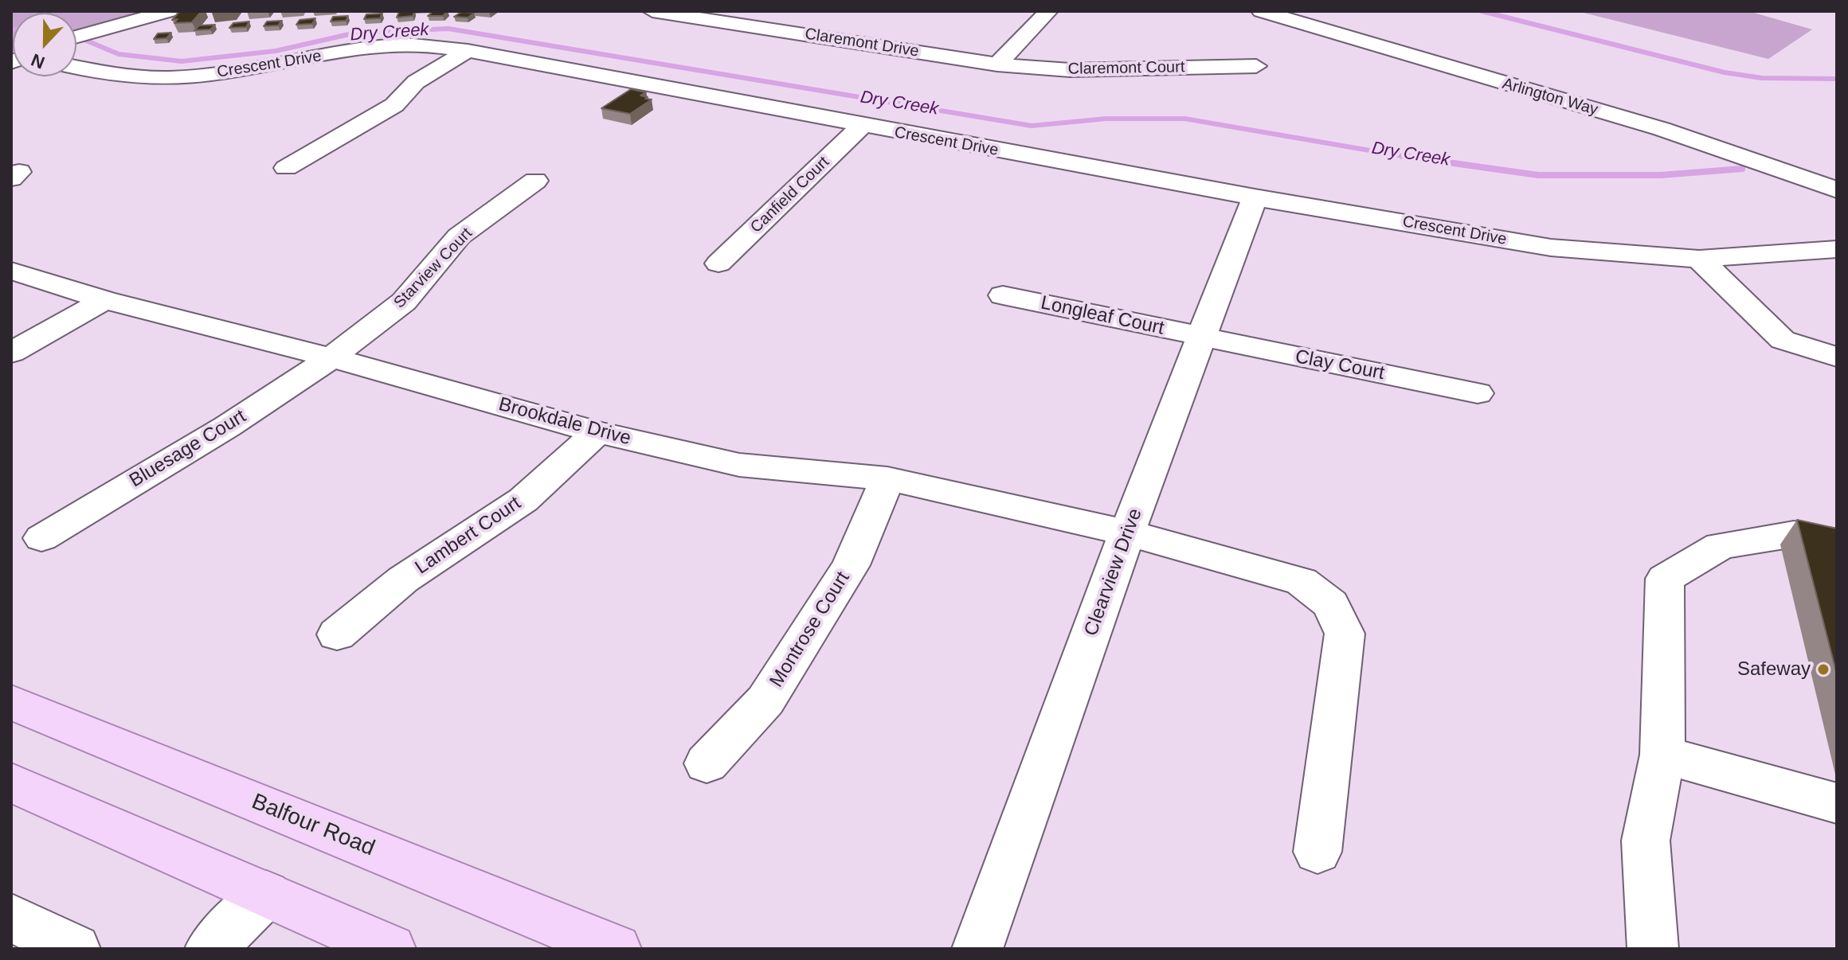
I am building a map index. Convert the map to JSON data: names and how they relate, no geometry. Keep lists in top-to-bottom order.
{
  "streets": {
    "main road": ["Balfour Road"],
    "street": [
      "Claremont Drive",
      "Crescent Drive",
      "Claremont Court",
      "Arlington Way",
      "Canfield Court",
      "Starview Court",
      "Longleaf Court",
      "Clay Court",
      "Brookdale Drive",
      "Bluesage Court",
      "Lambert Court",
      "Clearview Drive",
      "Montrose Court"
    ]
  },
  "crossings": [
    ["Claremont Drive", "Claremont Court"],
    ["Crescent Drive", "Canfield Court"],
    ["Crescent Drive", "Clearview Drive"],
    ["Starview Court", "Brookdale Drive"],
    ["Starview Court", "Bluesage Court"],
    ["Longleaf Court", "Clay Court"],
    ["Longleaf Court", "Clearview Drive"],
    ["Clay Court", "Clearview Drive"],
    ["Brookdale Drive", "Bluesage Court"],
    ["Brookdale Drive", "Lambert Court"],
    ["Brookdale Drive", "Clearview Drive"],
    ["Brookdale Drive", "Montrose Court"]
  ],
  "water": ["Dry Creek"],
  "places": ["Safeway"],
  "north": "bottom"
}
